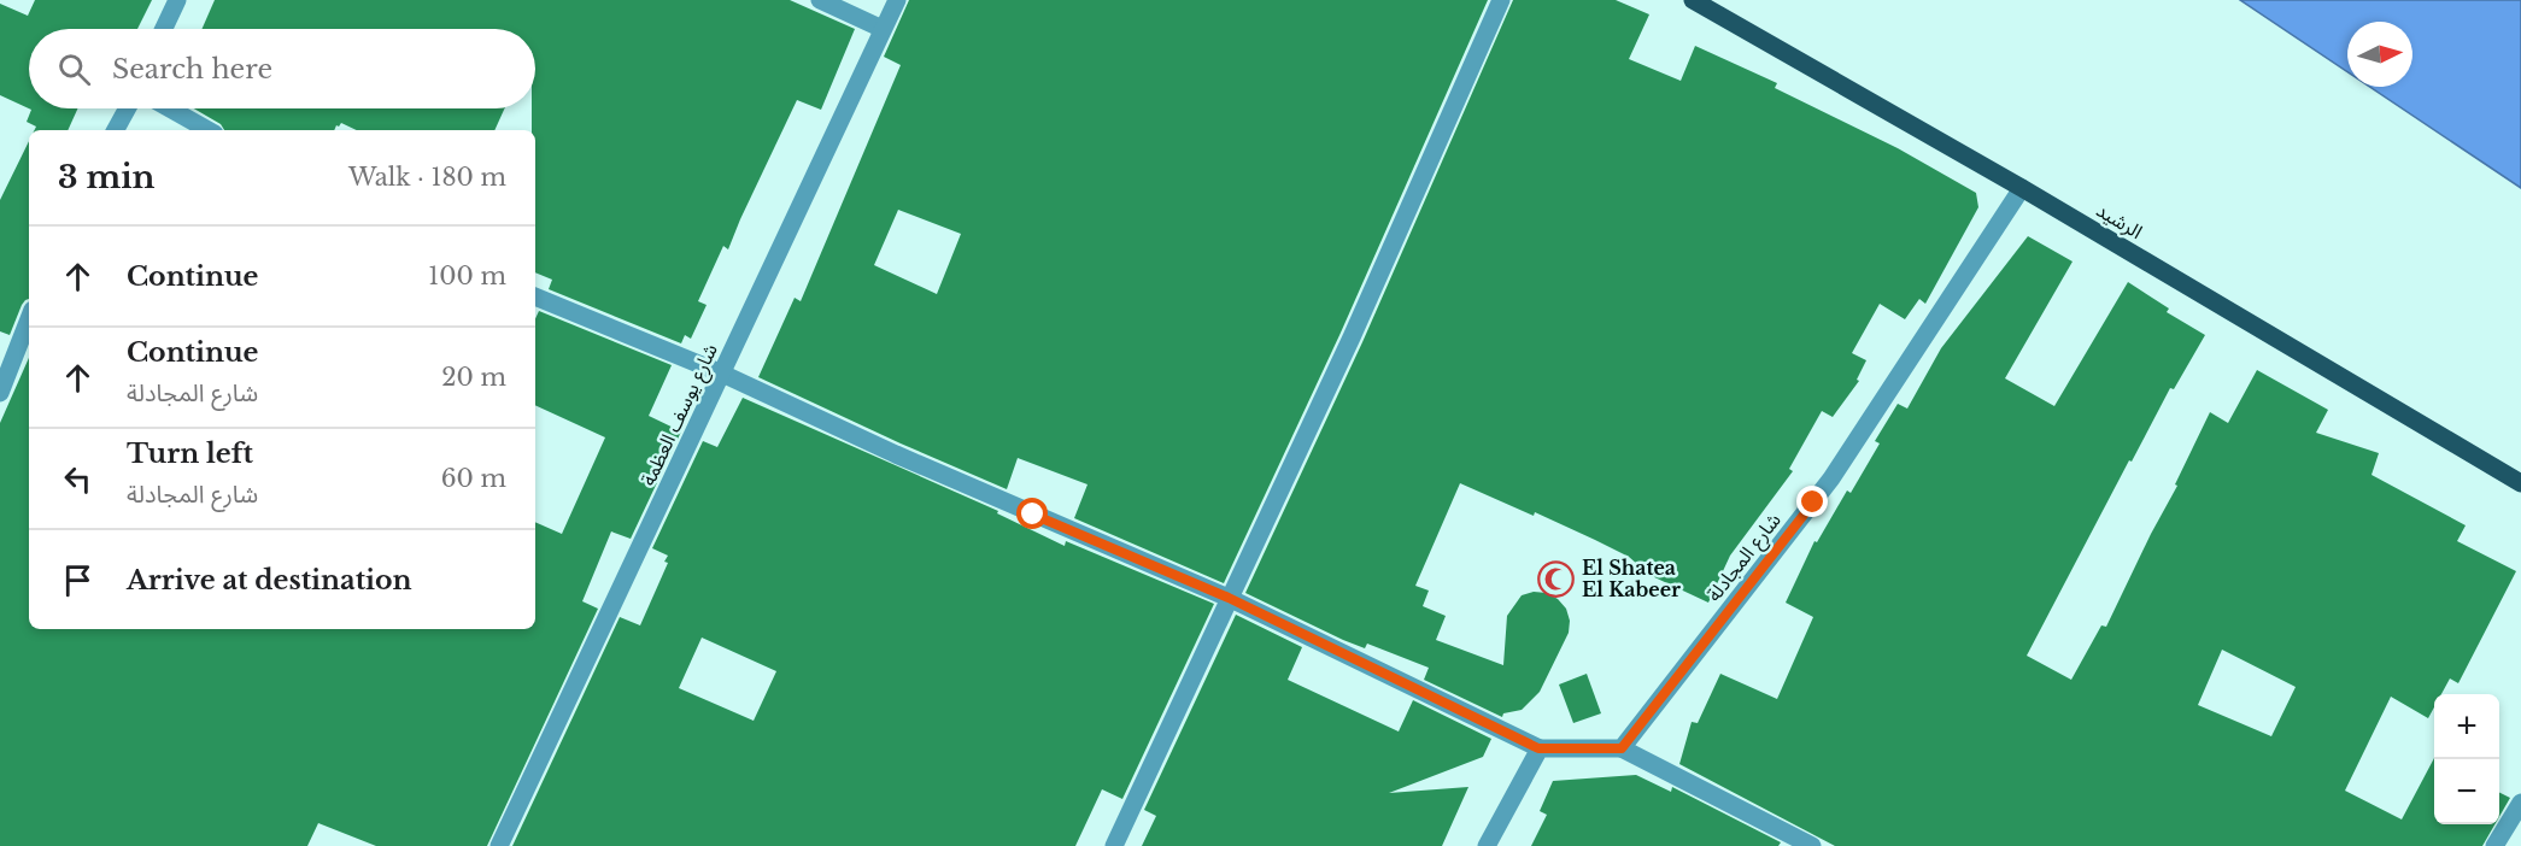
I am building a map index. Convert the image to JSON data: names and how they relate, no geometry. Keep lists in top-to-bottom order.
{
  "streets": {
    "main road": ["الرشيد"],
    "street": ["شارع يوسف العظمة", "شارع المجادلة"]
  },
  "crossings": [
    ["الرشيد", "شارع المجادلة"]
  ],
  "places": {
    "mosque": ["El Shatea El Kabeer"]
  },
  "north": "right",
  "page": {
    "search": "Search here",
    "heading": ["3 min", "Walk · 180 m"],
    "list": [
      ["Continue", "100 m"],
      ["Continue", "شارع المجادلة", "20 m"],
      ["Turn left", "شارع المجادلة", "60 m"],
      "Arrive at destination"
    ],
    "map_buttons": ["+", "−"]
  }
}
